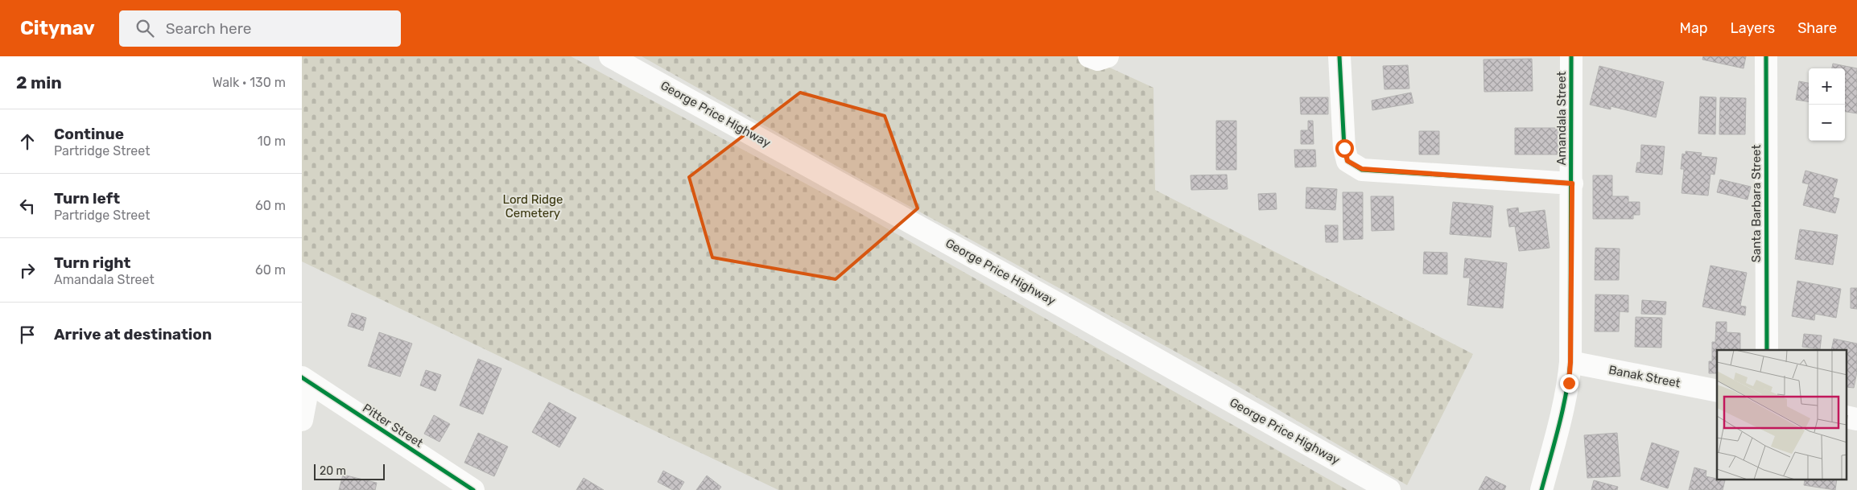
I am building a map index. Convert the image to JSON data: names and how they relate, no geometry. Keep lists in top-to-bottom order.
{
  "streets": {
    "street": [
      "George Price Highway",
      "Amandala Street",
      "Santa Barbara Street",
      "Banak Street",
      "Pitter Street"
    ]
  },
  "crossings": [
    ["Amandala Street", "Banak Street"]
  ],
  "parks": ["Lord Ridge Cemetery"],
  "scale_bar": "20 m",
  "page": {
    "header": "Citynav",
    "search": "Search here",
    "nav": ["Map", "Layers", "Share"],
    "heading": ["2 min", "Walk · 130 m"],
    "map_buttons": ["+", "−"],
    "list": [
      ["Continue", "Partridge Street", "10 m"],
      ["Turn left", "Partridge Street", "60 m"],
      ["Turn right", "Amandala Street", "60 m"],
      "Arrive at destination"
    ],
    "scale": "20 m"
  }
}
